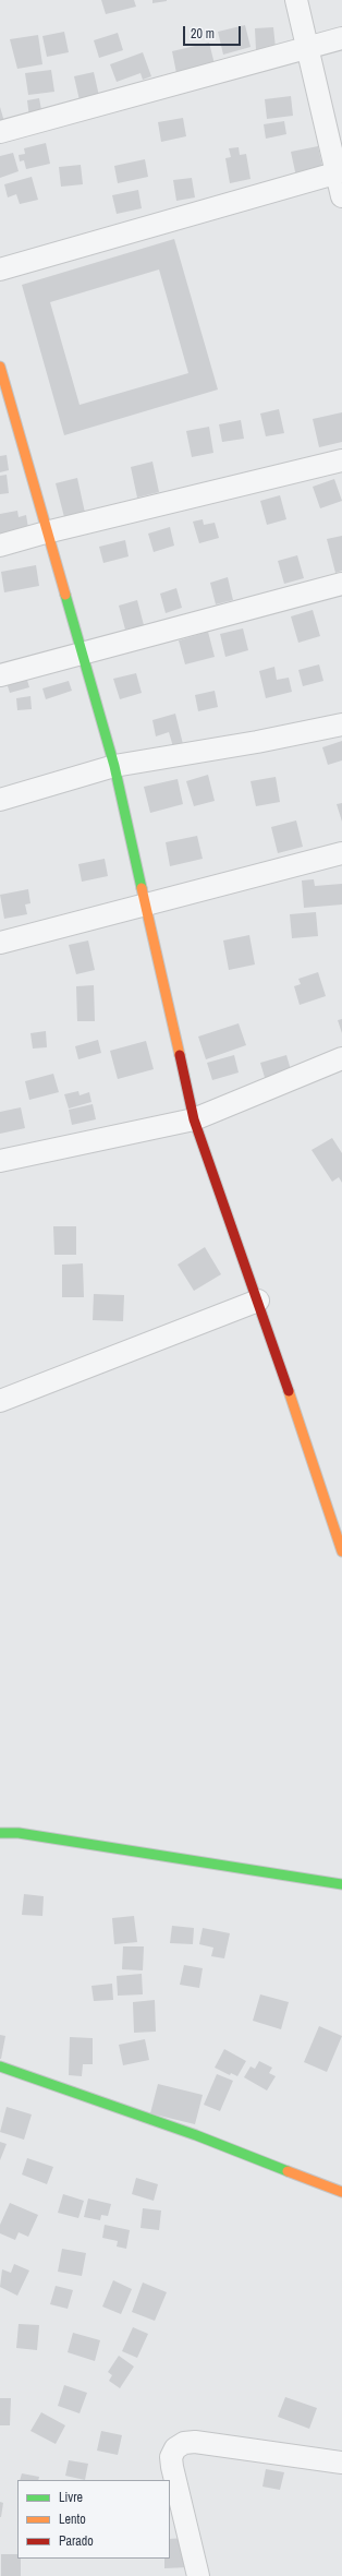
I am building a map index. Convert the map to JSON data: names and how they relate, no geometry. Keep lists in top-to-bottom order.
{
  "legend": ["Livre", "Lento", "Parado"],
  "scale_bar": "20 m"
}
